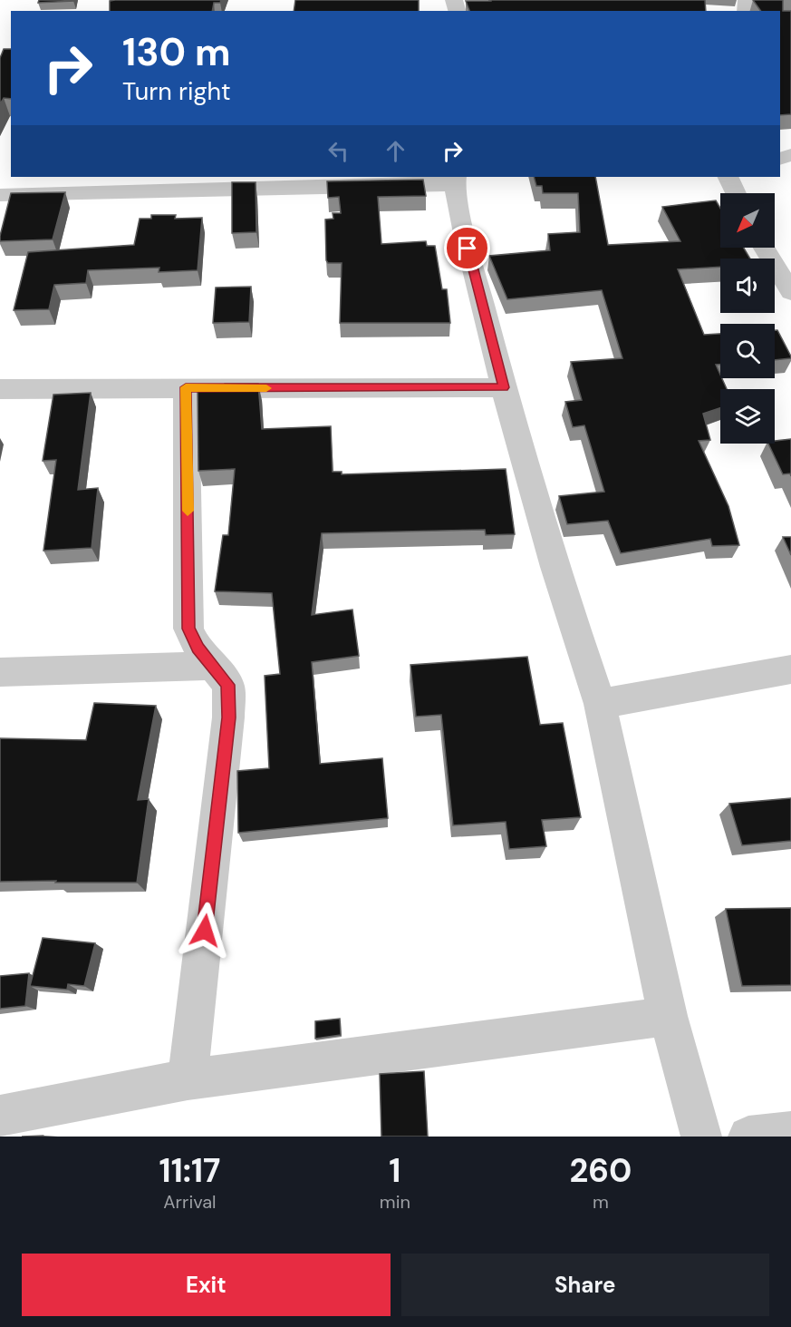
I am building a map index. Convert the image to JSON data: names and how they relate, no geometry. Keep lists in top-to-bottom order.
{
  "north": "bottom left",
  "page": {
    "turn": ["130 m", "Turn right"],
    "eta": [
      "11:17",
      "Arrival",
      "1",
      "min",
      "260",
      "m"
    ],
    "buttons": ["Exit", "Share"]
  }
}
